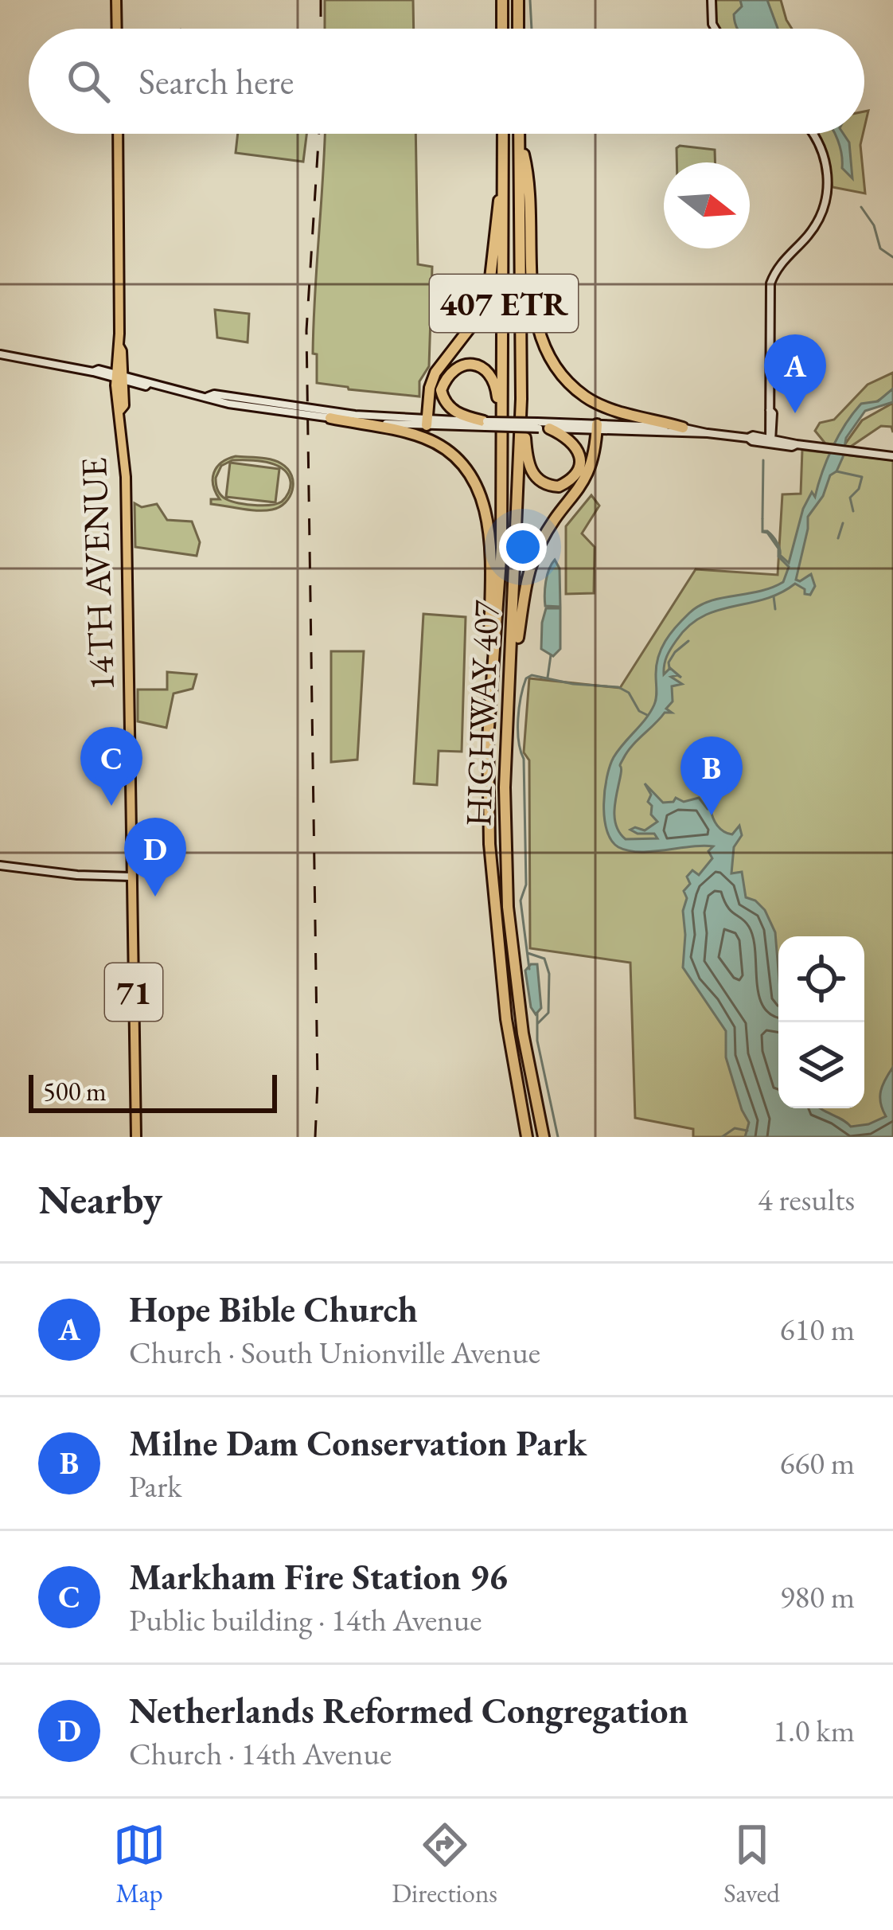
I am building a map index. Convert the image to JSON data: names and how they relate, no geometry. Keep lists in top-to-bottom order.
{
  "streets": {
    "highway": ["407 ETR", "HIGHWAY 407"],
    "main road": ["14TH AVENUE", "71"]
  },
  "scale_bar": "500 m",
  "north": "right",
  "page": {
    "search": "Search here",
    "pins": [
      "A",
      "C",
      "B",
      "D"
    ],
    "scale": "500 m",
    "heading": ["Nearby", "4 results"],
    "list": [
      {
        "mark": "A",
        "name": "Hope Bible Church",
        "note": "Church · South Unionville Avenue",
        "value": "610 m"
      },
      {
        "mark": "B",
        "name": "Milne Dam Conservation Park",
        "note": "Park",
        "value": "660 m"
      },
      {
        "mark": "C",
        "name": "Markham Fire Station 96",
        "note": "Public building · 14th Avenue",
        "value": "980 m"
      },
      {
        "mark": "D",
        "name": "Netherlands Reformed Congregation",
        "note": "Church · 14th Avenue",
        "value": "1.0 km"
      }
    ],
    "nav": ["Map", "Directions", "Saved"]
  }
}
